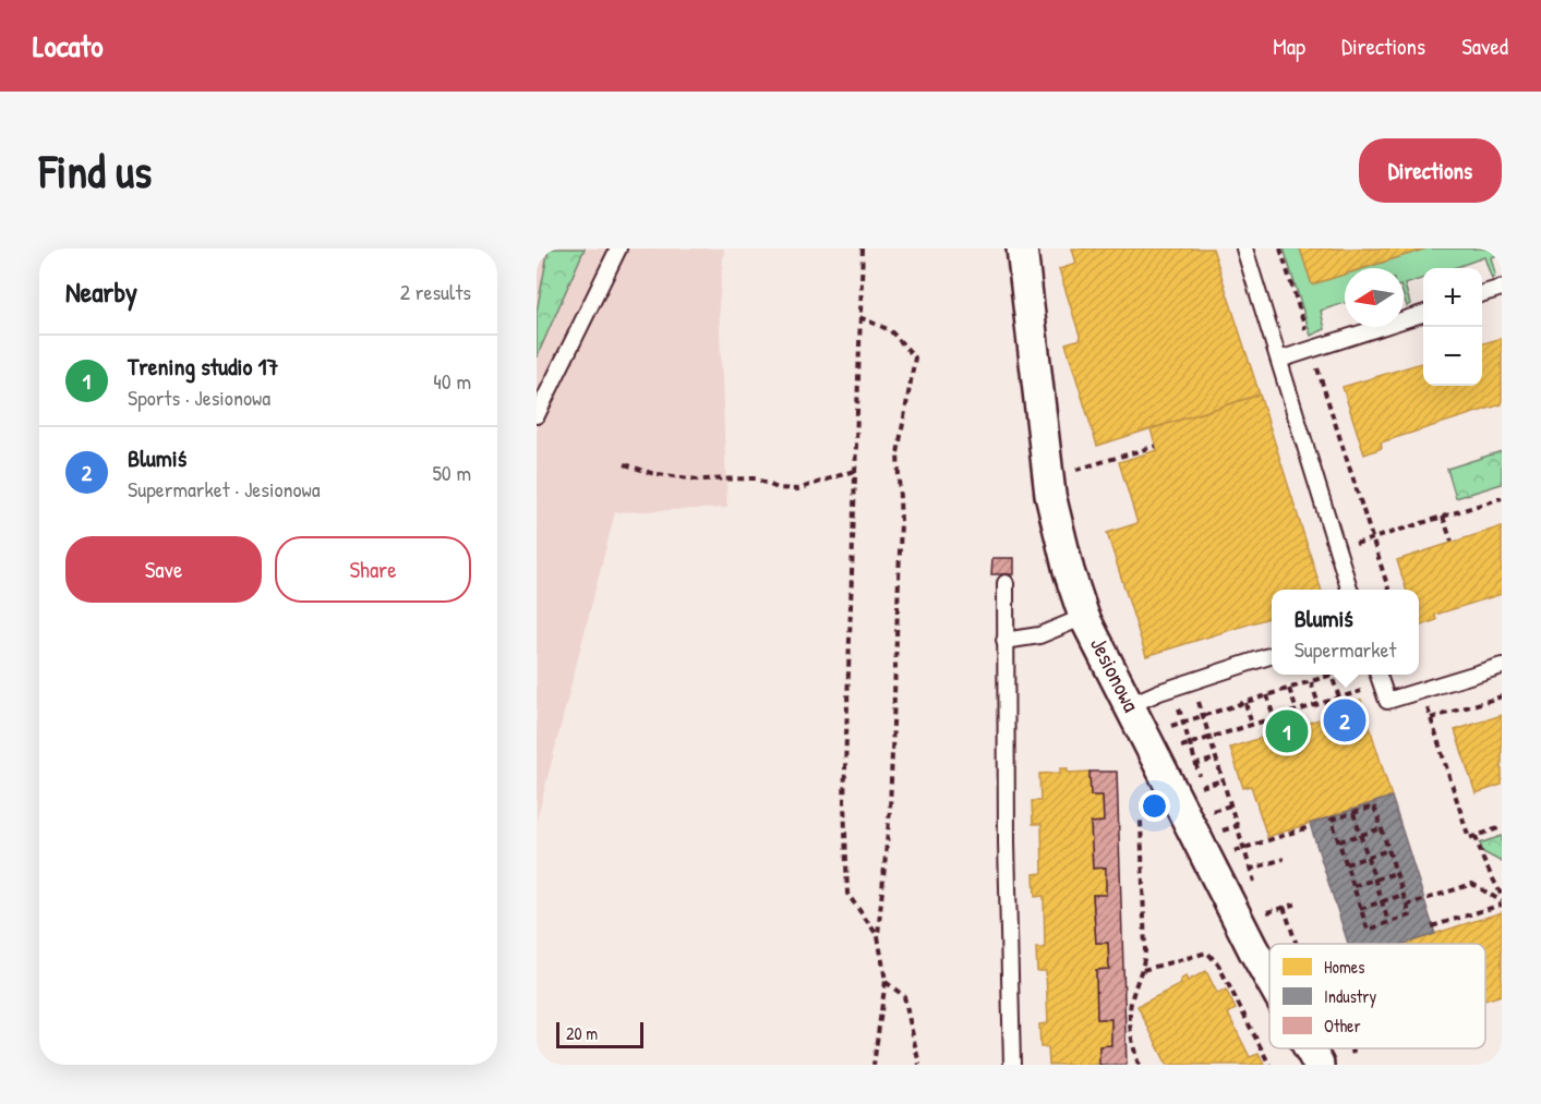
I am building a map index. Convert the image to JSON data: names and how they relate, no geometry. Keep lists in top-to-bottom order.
{
  "streets": {
    "street": ["Jesionowa"]
  },
  "legend": ["Homes", "Industry", "Other"],
  "scale_bar": "20 m",
  "north": "left",
  "page": {
    "header": "Locato",
    "nav": ["Map", "Directions", "Saved"],
    "buttons": [
      "Directions",
      ["Save", "Share"]
    ],
    "title": "Find us",
    "heading": ["Nearby", "2 results"],
    "map_buttons": ["+", "−"],
    "list": [
      {
        "mark": "1",
        "name": "Trening studio 17",
        "note": "Sports · Jesionowa",
        "value": "40 m"
      },
      {
        "mark": "2",
        "name": "Blumiś",
        "note": "Supermarket · Jesionowa",
        "value": "50 m"
      }
    ],
    "popup": ["Blumiś", "Supermarket"],
    "pins": ["2", "1"],
    "scale": "20 m"
  }
}
